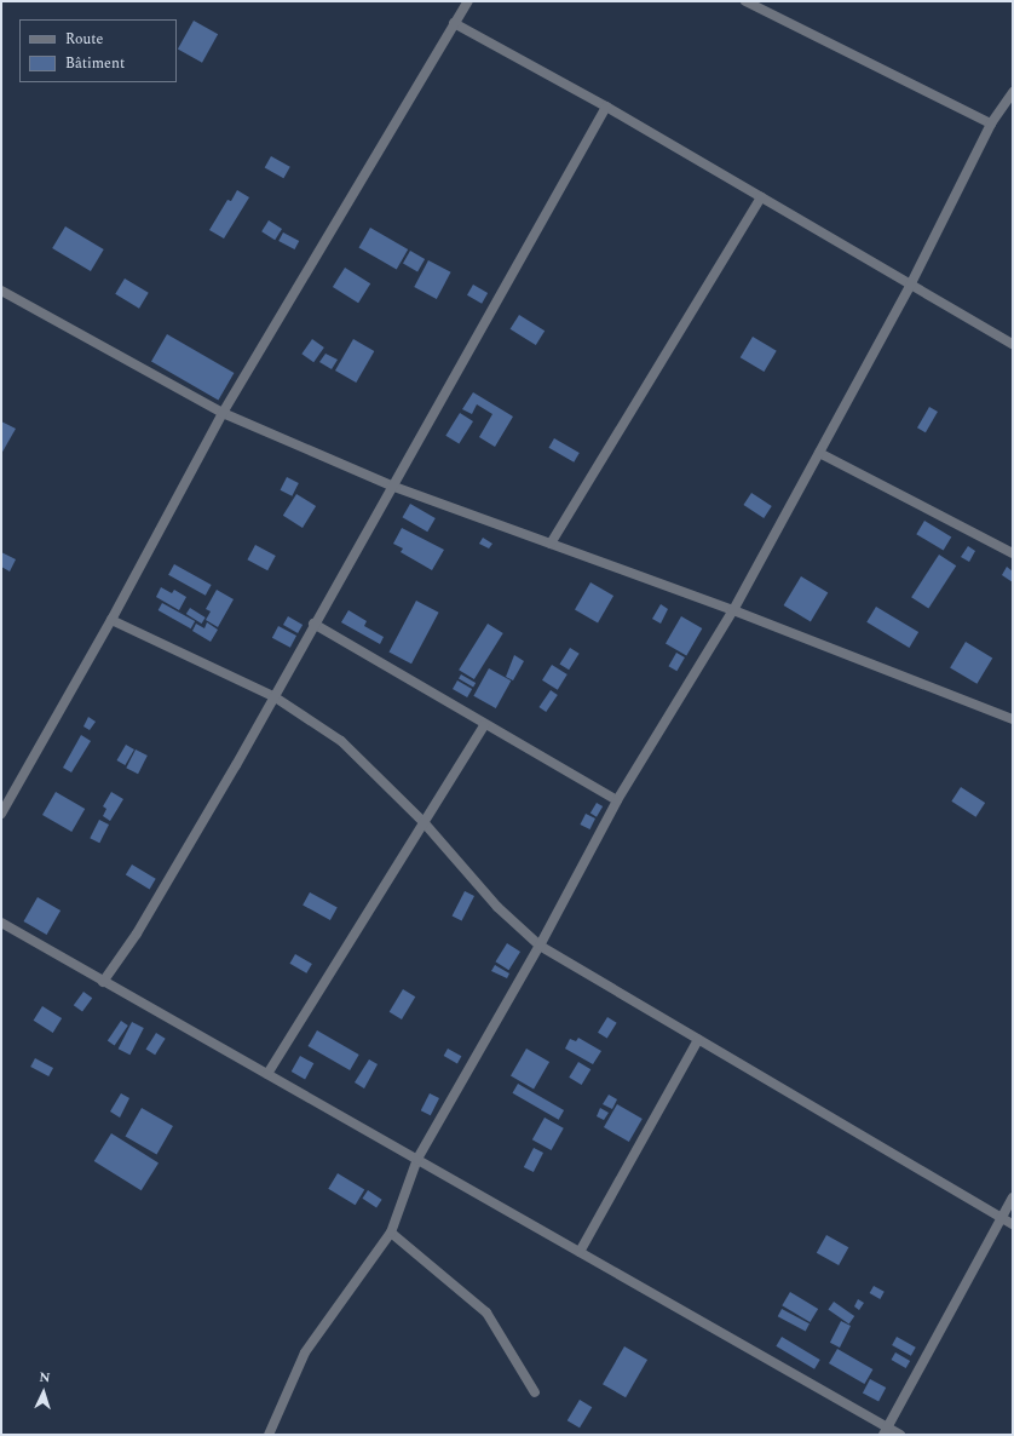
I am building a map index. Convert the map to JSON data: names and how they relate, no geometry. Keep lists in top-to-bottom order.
{
  "legend": ["Route", "Bâtiment"],
  "north": "top"
}
